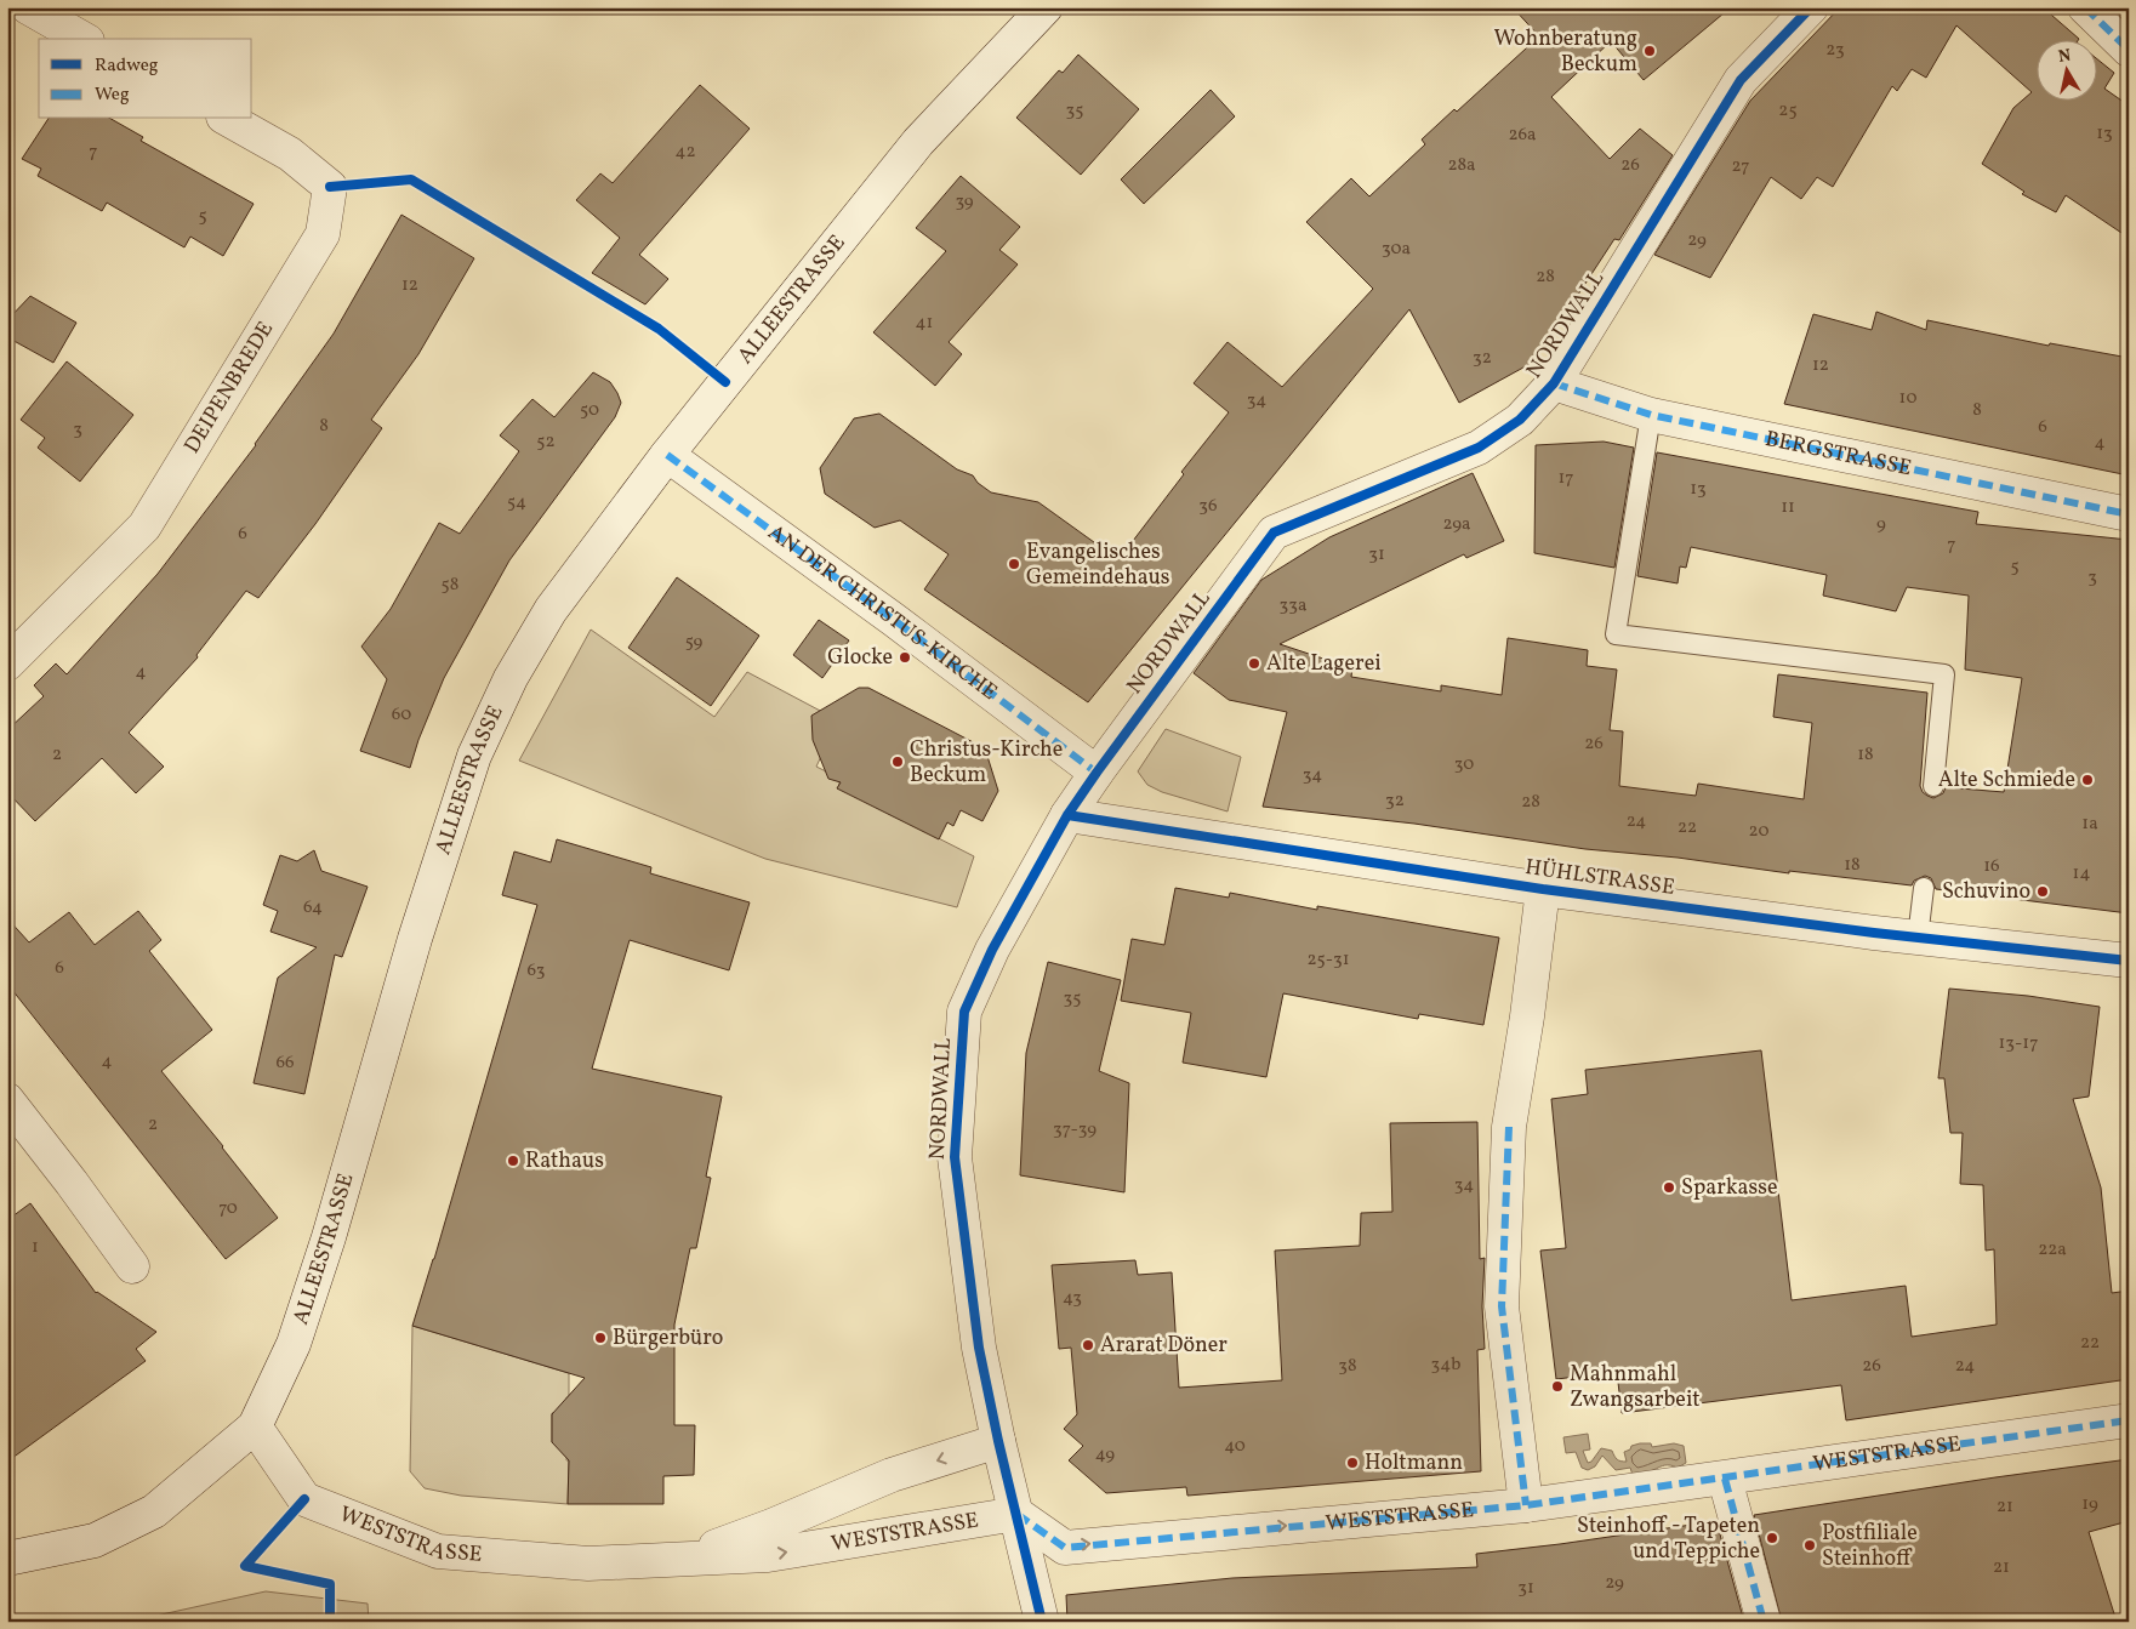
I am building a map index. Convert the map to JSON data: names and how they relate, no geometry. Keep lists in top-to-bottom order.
{
  "streets": {
    "street": [
      "ALLEESTRASSE",
      "NORDWALL",
      "DEIPENBREDE",
      "BERGSTRASSE",
      "AN DER CHRISTUS-KIRCHE",
      "HÜHLSTRASSE",
      "WESTSTRASSE"
    ]
  },
  "crossings": [
    ["ALLEESTRASSE", "AN DER CHRISTUS-KIRCHE"],
    ["ALLEESTRASSE", "WESTSTRASSE"],
    ["NORDWALL", "BERGSTRASSE"],
    ["NORDWALL", "AN DER CHRISTUS-KIRCHE"],
    ["NORDWALL", "HÜHLSTRASSE"],
    ["NORDWALL", "WESTSTRASSE"],
    ["HÜHLSTRASSE", "WESTSTRASSE"]
  ],
  "places": [
    "Wohnberatung Beckum",
    "Evangelisches Gemeindehaus",
    "Glocke",
    "Alte Lagerei",
    "Christus-Kirche Beckum",
    "Alte Schmiede",
    "Schuvino",
    "Rathaus",
    "Sparkasse",
    "Bürgerbüro",
    "Ararat Döner",
    "Mahnmahl Zwangsarbeit",
    "Holtmann",
    "Steinhoff - Tapeten und Teppiche",
    "Postfiliale Steinhoff"
  ],
  "house_numbers": [
    "23",
    "35",
    "25",
    "13",
    "26a",
    "7",
    "42",
    "28a",
    "26",
    "27",
    "39",
    "5",
    "29",
    "30a",
    "28",
    "12",
    "41",
    "32",
    "12",
    "10",
    "34",
    "50",
    "8",
    "8",
    "6",
    "3",
    "52",
    "4",
    "17",
    "13",
    "54",
    "36",
    "11",
    "29a",
    "9",
    "6",
    "7",
    "31",
    "5",
    "3",
    "58",
    "33a",
    "59",
    "4",
    "60",
    "26",
    "2",
    "18",
    "30",
    "34",
    "32",
    "28",
    "24",
    "1a",
    "22",
    "20",
    "18",
    "16",
    "14",
    "64",
    "25-31",
    "6",
    "63",
    "35",
    "13-17",
    "4",
    "66",
    "2",
    "37-39",
    "34",
    "70",
    "1",
    "22a",
    "43",
    "22",
    "34b",
    "38",
    "26",
    "24",
    "40",
    "49",
    "19",
    "21",
    "21",
    "29",
    "31"
  ],
  "legend": ["Radweg", "Weg"],
  "north": "top"
}
